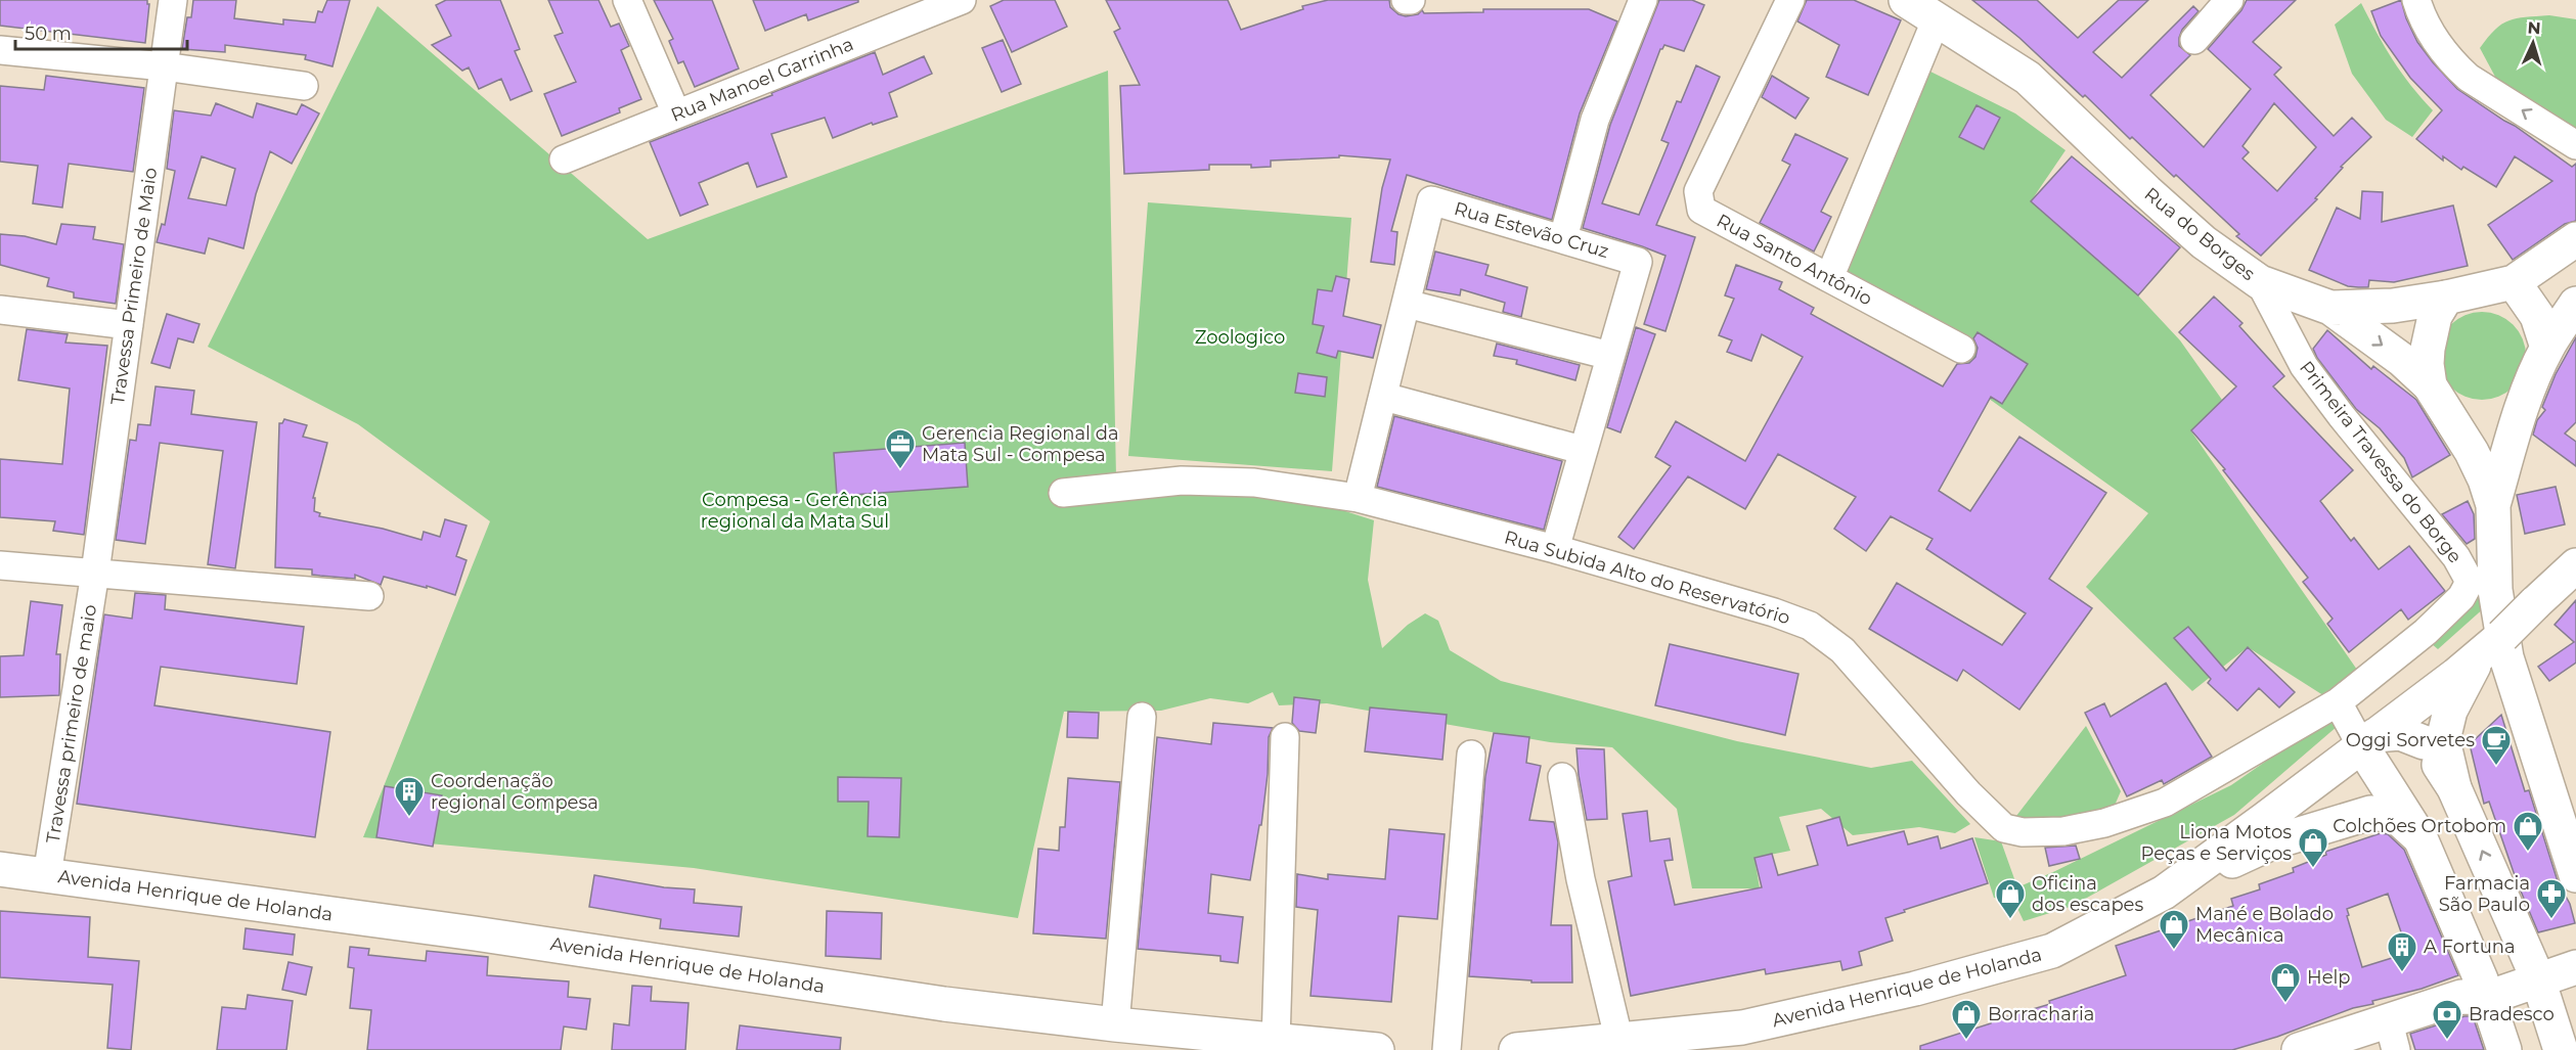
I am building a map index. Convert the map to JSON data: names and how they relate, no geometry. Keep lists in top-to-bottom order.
{
  "streets": {
    "main road": ["Rua do Borges", "Avenida Henrique de Holanda"],
    "street": [
      "Rua Manoel Garrinha",
      "Rua Estevão Cruz",
      "Rua Santo Antônio",
      "Travessa Primeiro de Maio",
      "Primeira Travessa do Borge",
      "Rua Subida Alto do Reservatório",
      "Travessa primeiro de maio"
    ]
  },
  "crossings": [
    ["Rua Estevão Cruz", "Rua Subida Alto do Reservatório"],
    ["Rua do Borges", "Primeira Travessa do Borge"],
    ["Travessa Primeiro de Maio", "Travessa primeiro de maio"],
    ["Primeira Travessa do Borge", "Rua Subida Alto do Reservatório"],
    ["Travessa primeiro de maio", "Avenida Henrique de Holanda"]
  ],
  "parks": ["Zoologico", "Compesa - Gerência regional da Mata Sul"],
  "places": {
    "office": ["Gerencia Regional da Mata Sul - Compesa"],
    "cafe": ["Oggi Sorvetes"],
    "building": ["Coordenação regional Compesa", "A Fortuna"],
    "shop": [
      "Colchões Ortobom",
      "Liona Motos Peças e Serviços",
      "Oficina dos escapes",
      "Mané e Bolado Mecânica",
      "Help",
      "Borracharia"
    ],
    "pharmacy": ["Farmacia São Paulo"],
    "bank": ["Bradesco"]
  },
  "scale_bar": "50 m",
  "north": "top"
}
